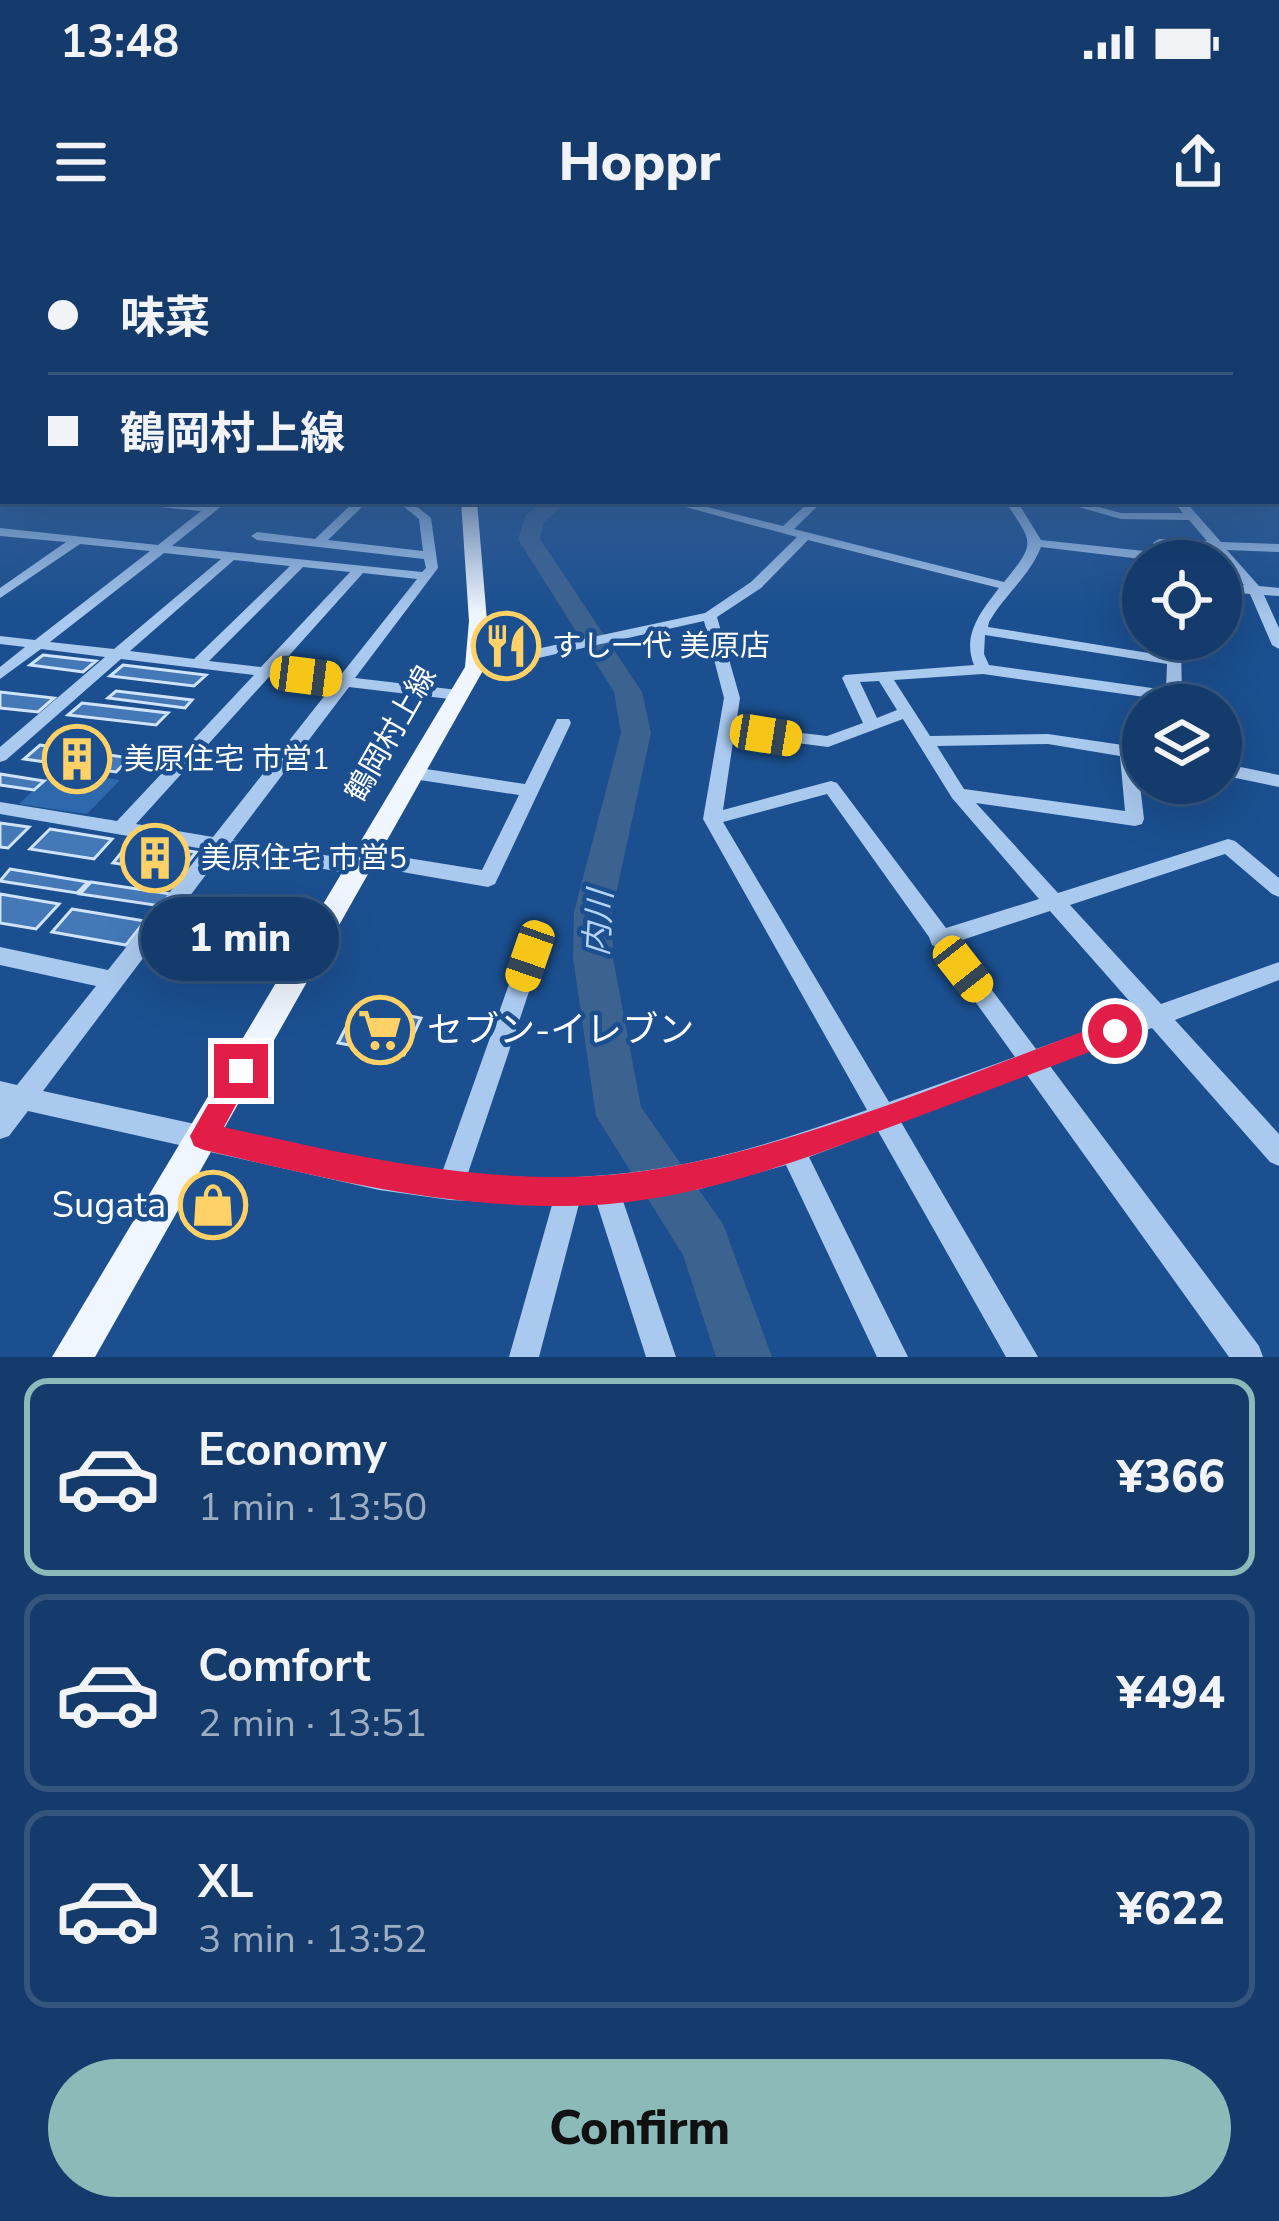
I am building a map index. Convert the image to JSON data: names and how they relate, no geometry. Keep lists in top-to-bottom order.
{
  "streets": {
    "main road": ["鶴岡村上線"]
  },
  "water": ["内川"],
  "places": {
    "restaurant": ["すし一代 美原店"],
    "building": ["美原住宅 市営1", "美原住宅 市営5"],
    "supermarket": ["セブン-イレブン"],
    "shop": ["Sugata"]
  },
  "page": {
    "status": "13:48",
    "header": "Hoppr",
    "banner": ["味菜", "鶴岡村上線"],
    "bubble": "1 min",
    "list": [
      {
        "name": "Economy",
        "note": "1 min · 13:50",
        "value": "¥366"
      },
      {
        "name": "Comfort",
        "note": "2 min · 13:51",
        "value": "¥494"
      },
      {
        "name": "XL",
        "note": "3 min · 13:52",
        "value": "¥622"
      }
    ],
    "buttons": "Confirm"
  }
}
